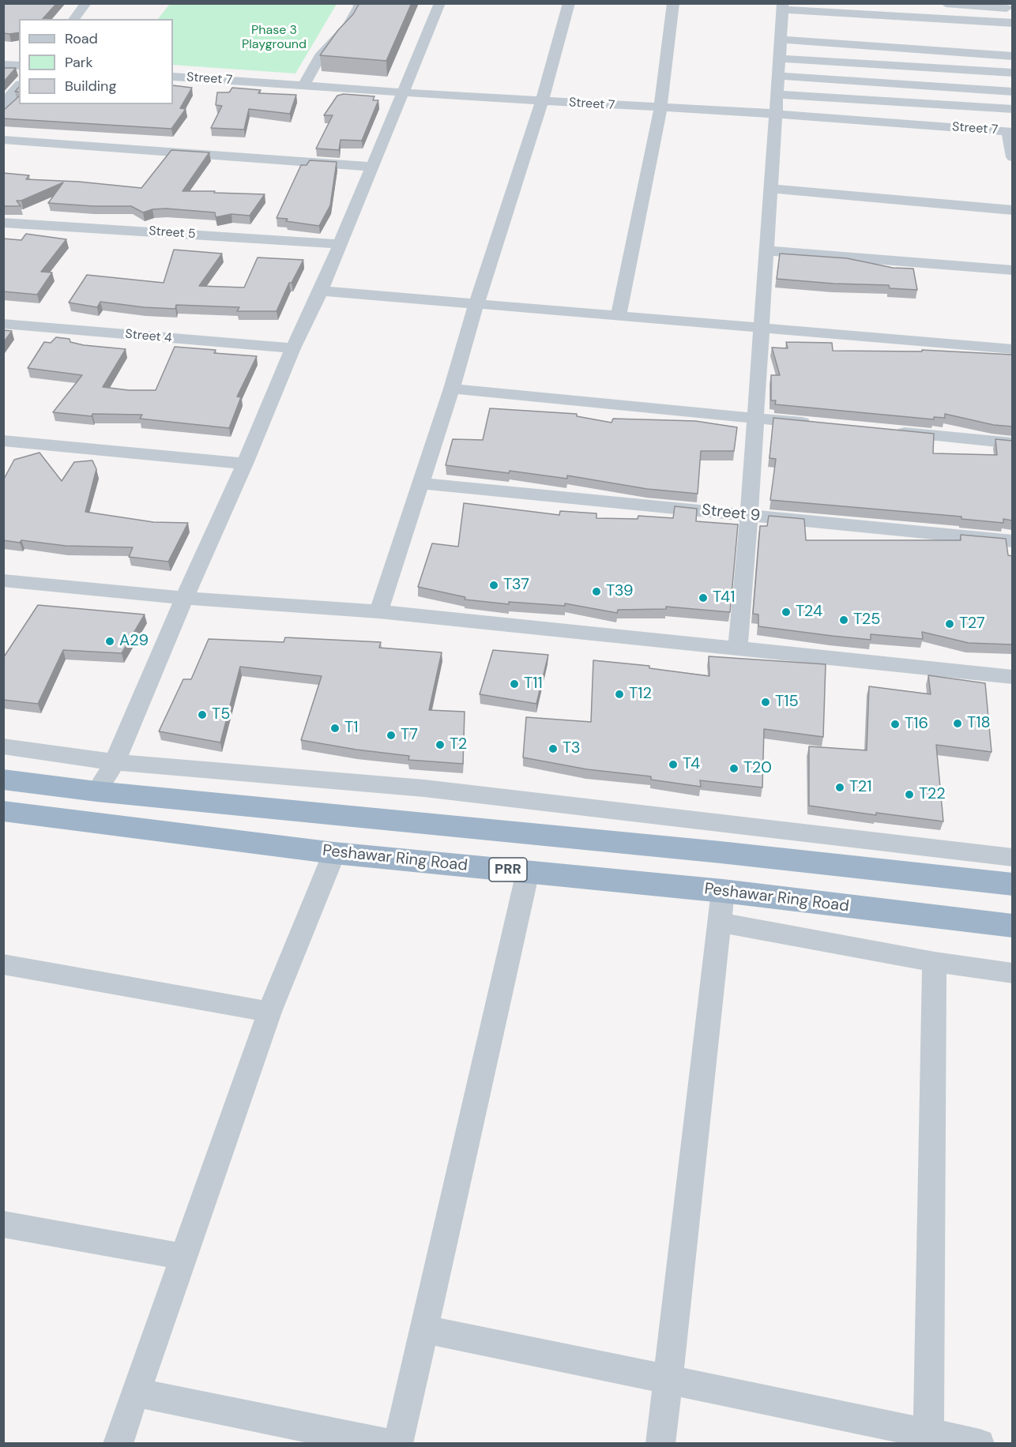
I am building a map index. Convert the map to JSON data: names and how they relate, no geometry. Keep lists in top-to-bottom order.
{
  "streets": {
    "highway": ["Peshawar Ring Road", "PRR"],
    "street": [
      "Street 7",
      "Street 5",
      "Street 4",
      "Street 9"
    ]
  },
  "parks": ["Phase 3 Playground"],
  "places": [
    "T37",
    "T39",
    "T41",
    "T24",
    "T25",
    "T27",
    "A29",
    "T11",
    "T12",
    "T15",
    "T5",
    "T18",
    "T16",
    "T1",
    "T7",
    "T2",
    "T3",
    "T4",
    "T20",
    "T21",
    "T22"
  ],
  "legend": ["Road", "Park", "Building"]
}
